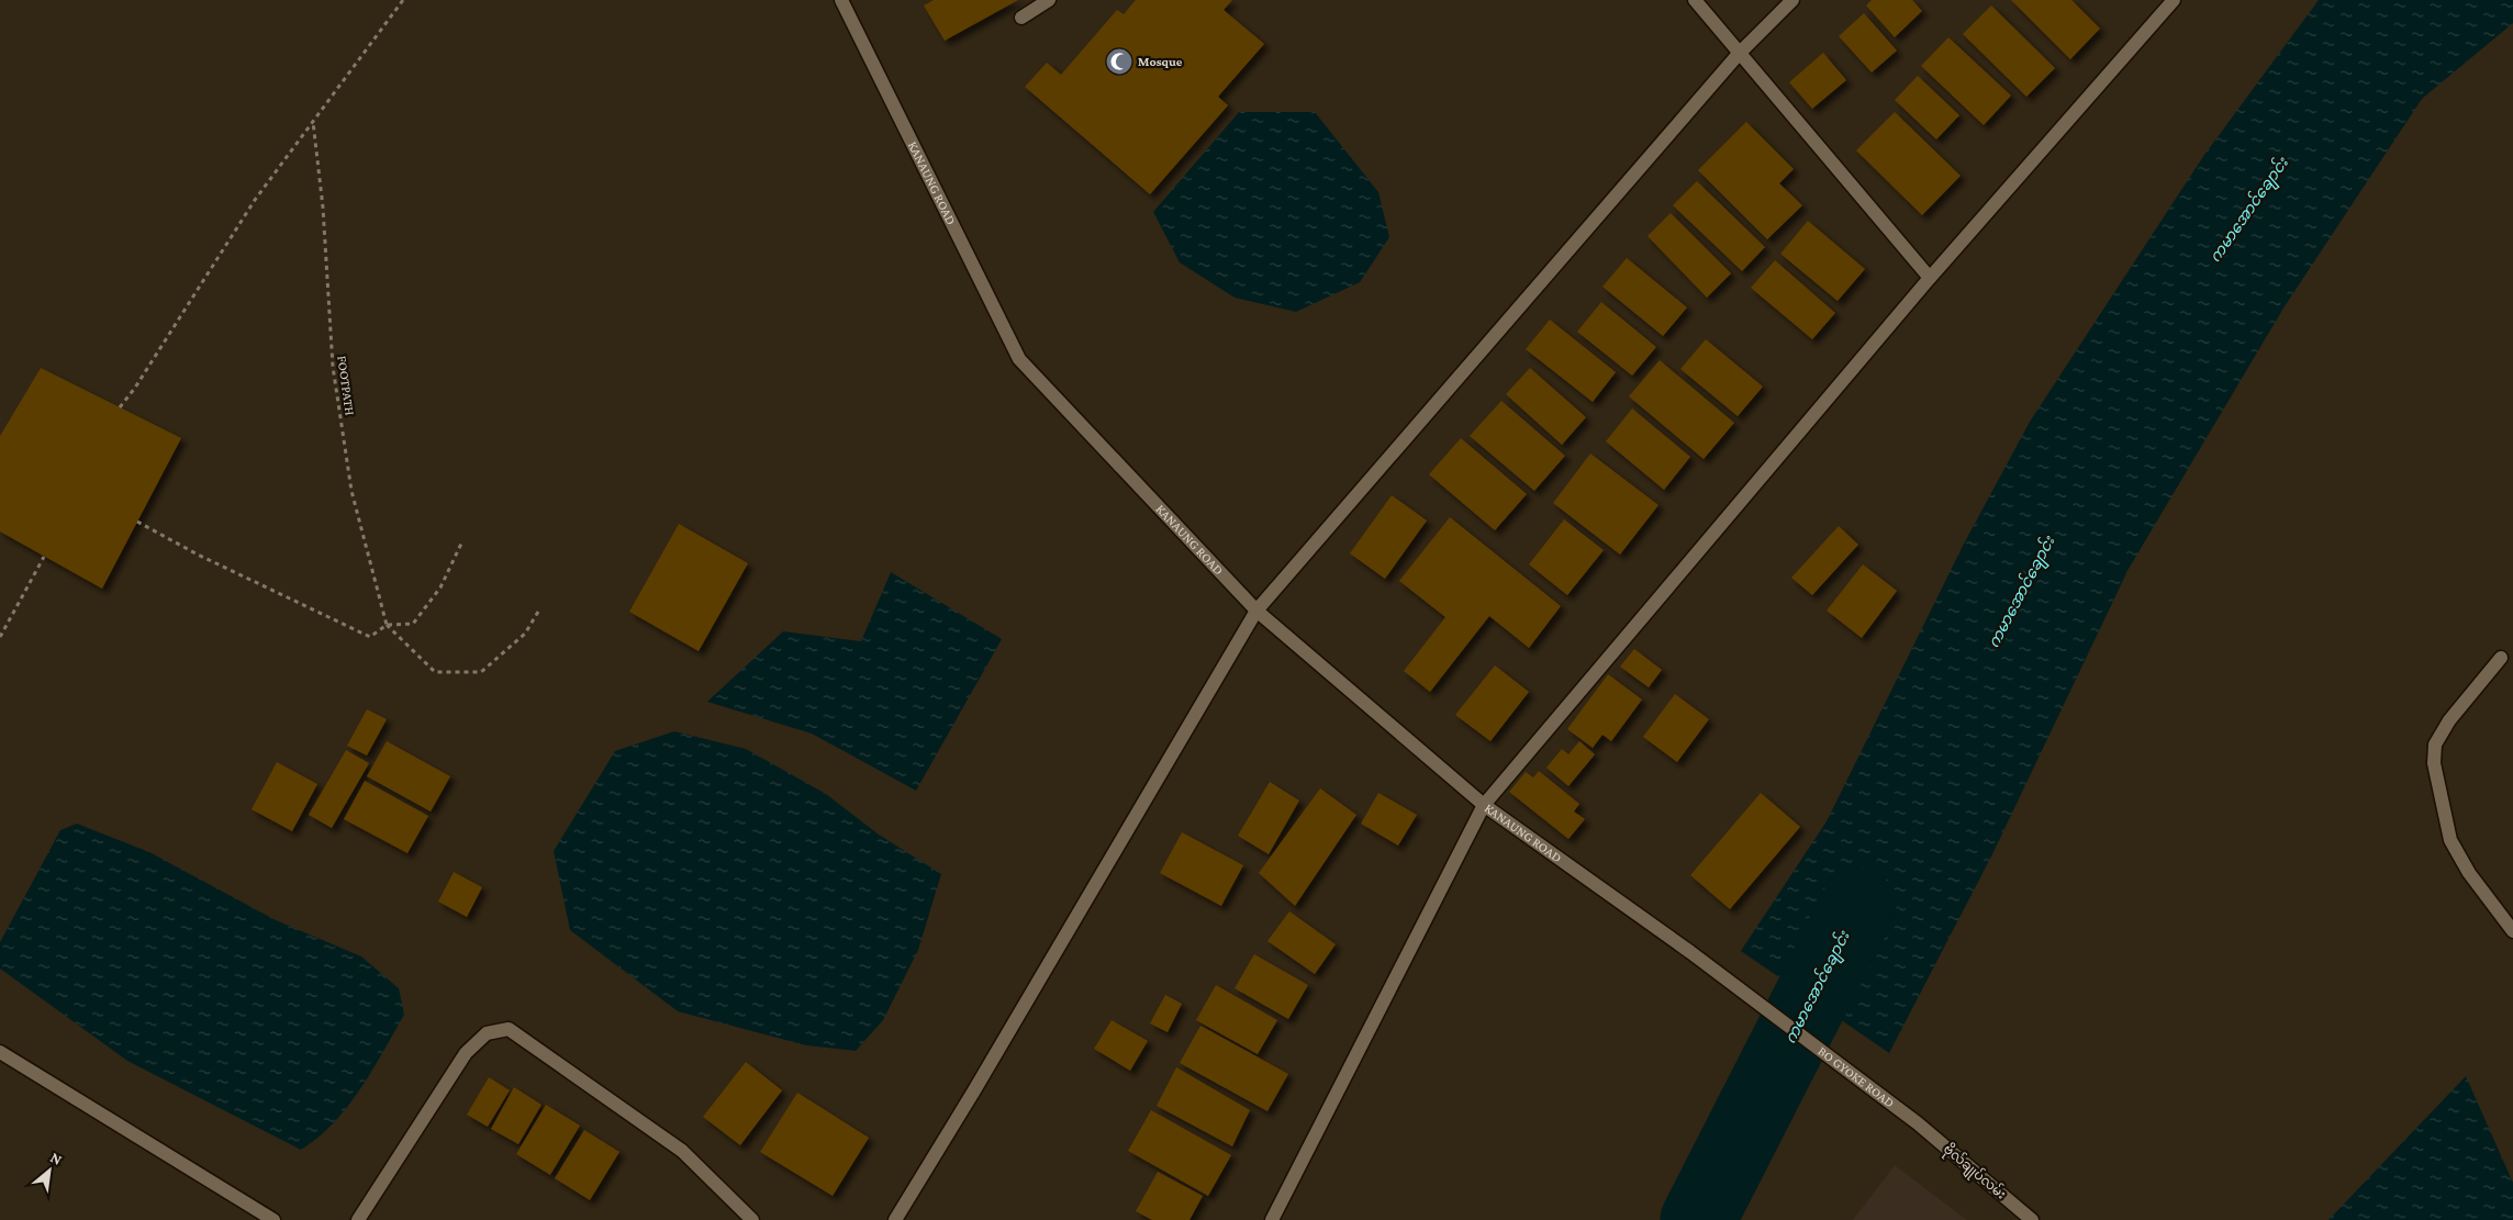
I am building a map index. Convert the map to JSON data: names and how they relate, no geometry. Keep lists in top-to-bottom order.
{
  "streets": {
    "street": ["KANAUNG ROAD", "BO GYOKE ROAD", "ဗိုလ်ချုပ်လမ်း"],
    "path": ["FOOTPATH"]
  },
  "crossings": [
    ["KANAUNG ROAD", "BO GYOKE ROAD"],
    ["BO GYOKE ROAD", "ဗိုလ်ချုပ်လမ်း"]
  ],
  "water": ["ကမာအောင်ချောင်း"],
  "places": {
    "mosque": ["Mosque"]
  },
  "north": "top right"
}
